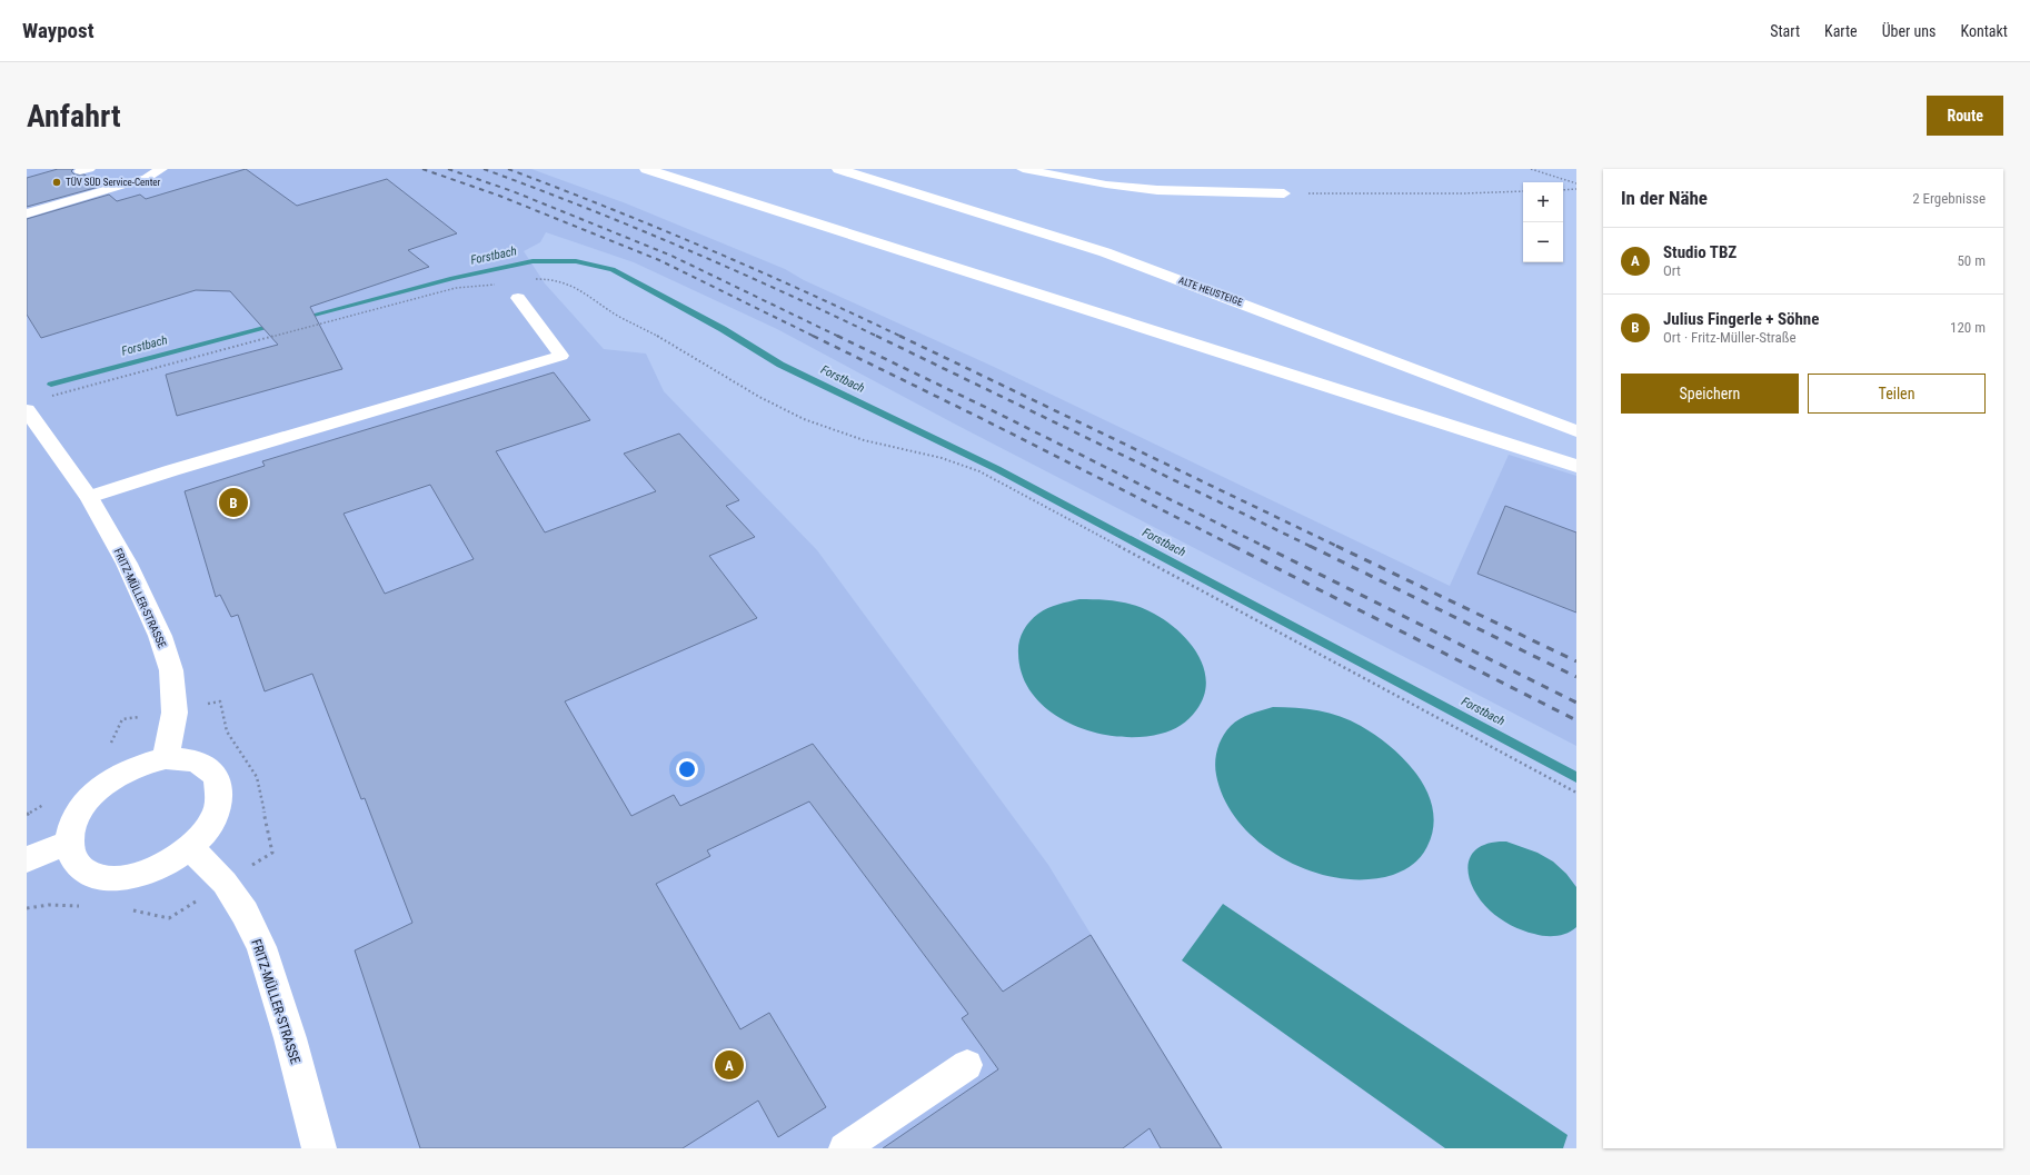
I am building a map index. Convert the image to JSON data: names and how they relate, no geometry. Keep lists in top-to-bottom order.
{
  "streets": {
    "street": ["ALTE HEUSTEIGE", "FRITZ-MÜLLER-STRASSE"]
  },
  "water": ["Forstbach"],
  "places": ["TÜV SÜD Service-Center"],
  "page": {
    "header": "Waypost",
    "nav": [
      "Start",
      "Karte",
      "Über uns",
      "Kontakt"
    ],
    "buttons": [
      "Route",
      ["Speichern", "Teilen"]
    ],
    "title": "Anfahrt",
    "heading": ["In der Nähe", "2 Ergebnisse"],
    "map_buttons": ["+", "−"],
    "list": [
      {
        "mark": "A",
        "name": "Studio TBZ",
        "note": "Ort",
        "value": "50 m"
      },
      {
        "mark": "B",
        "name": "Julius Fingerle + Söhne",
        "note": "Ort · Fritz-Müller-Straße",
        "value": "120 m"
      }
    ],
    "pins": ["B", "A"]
  }
}
